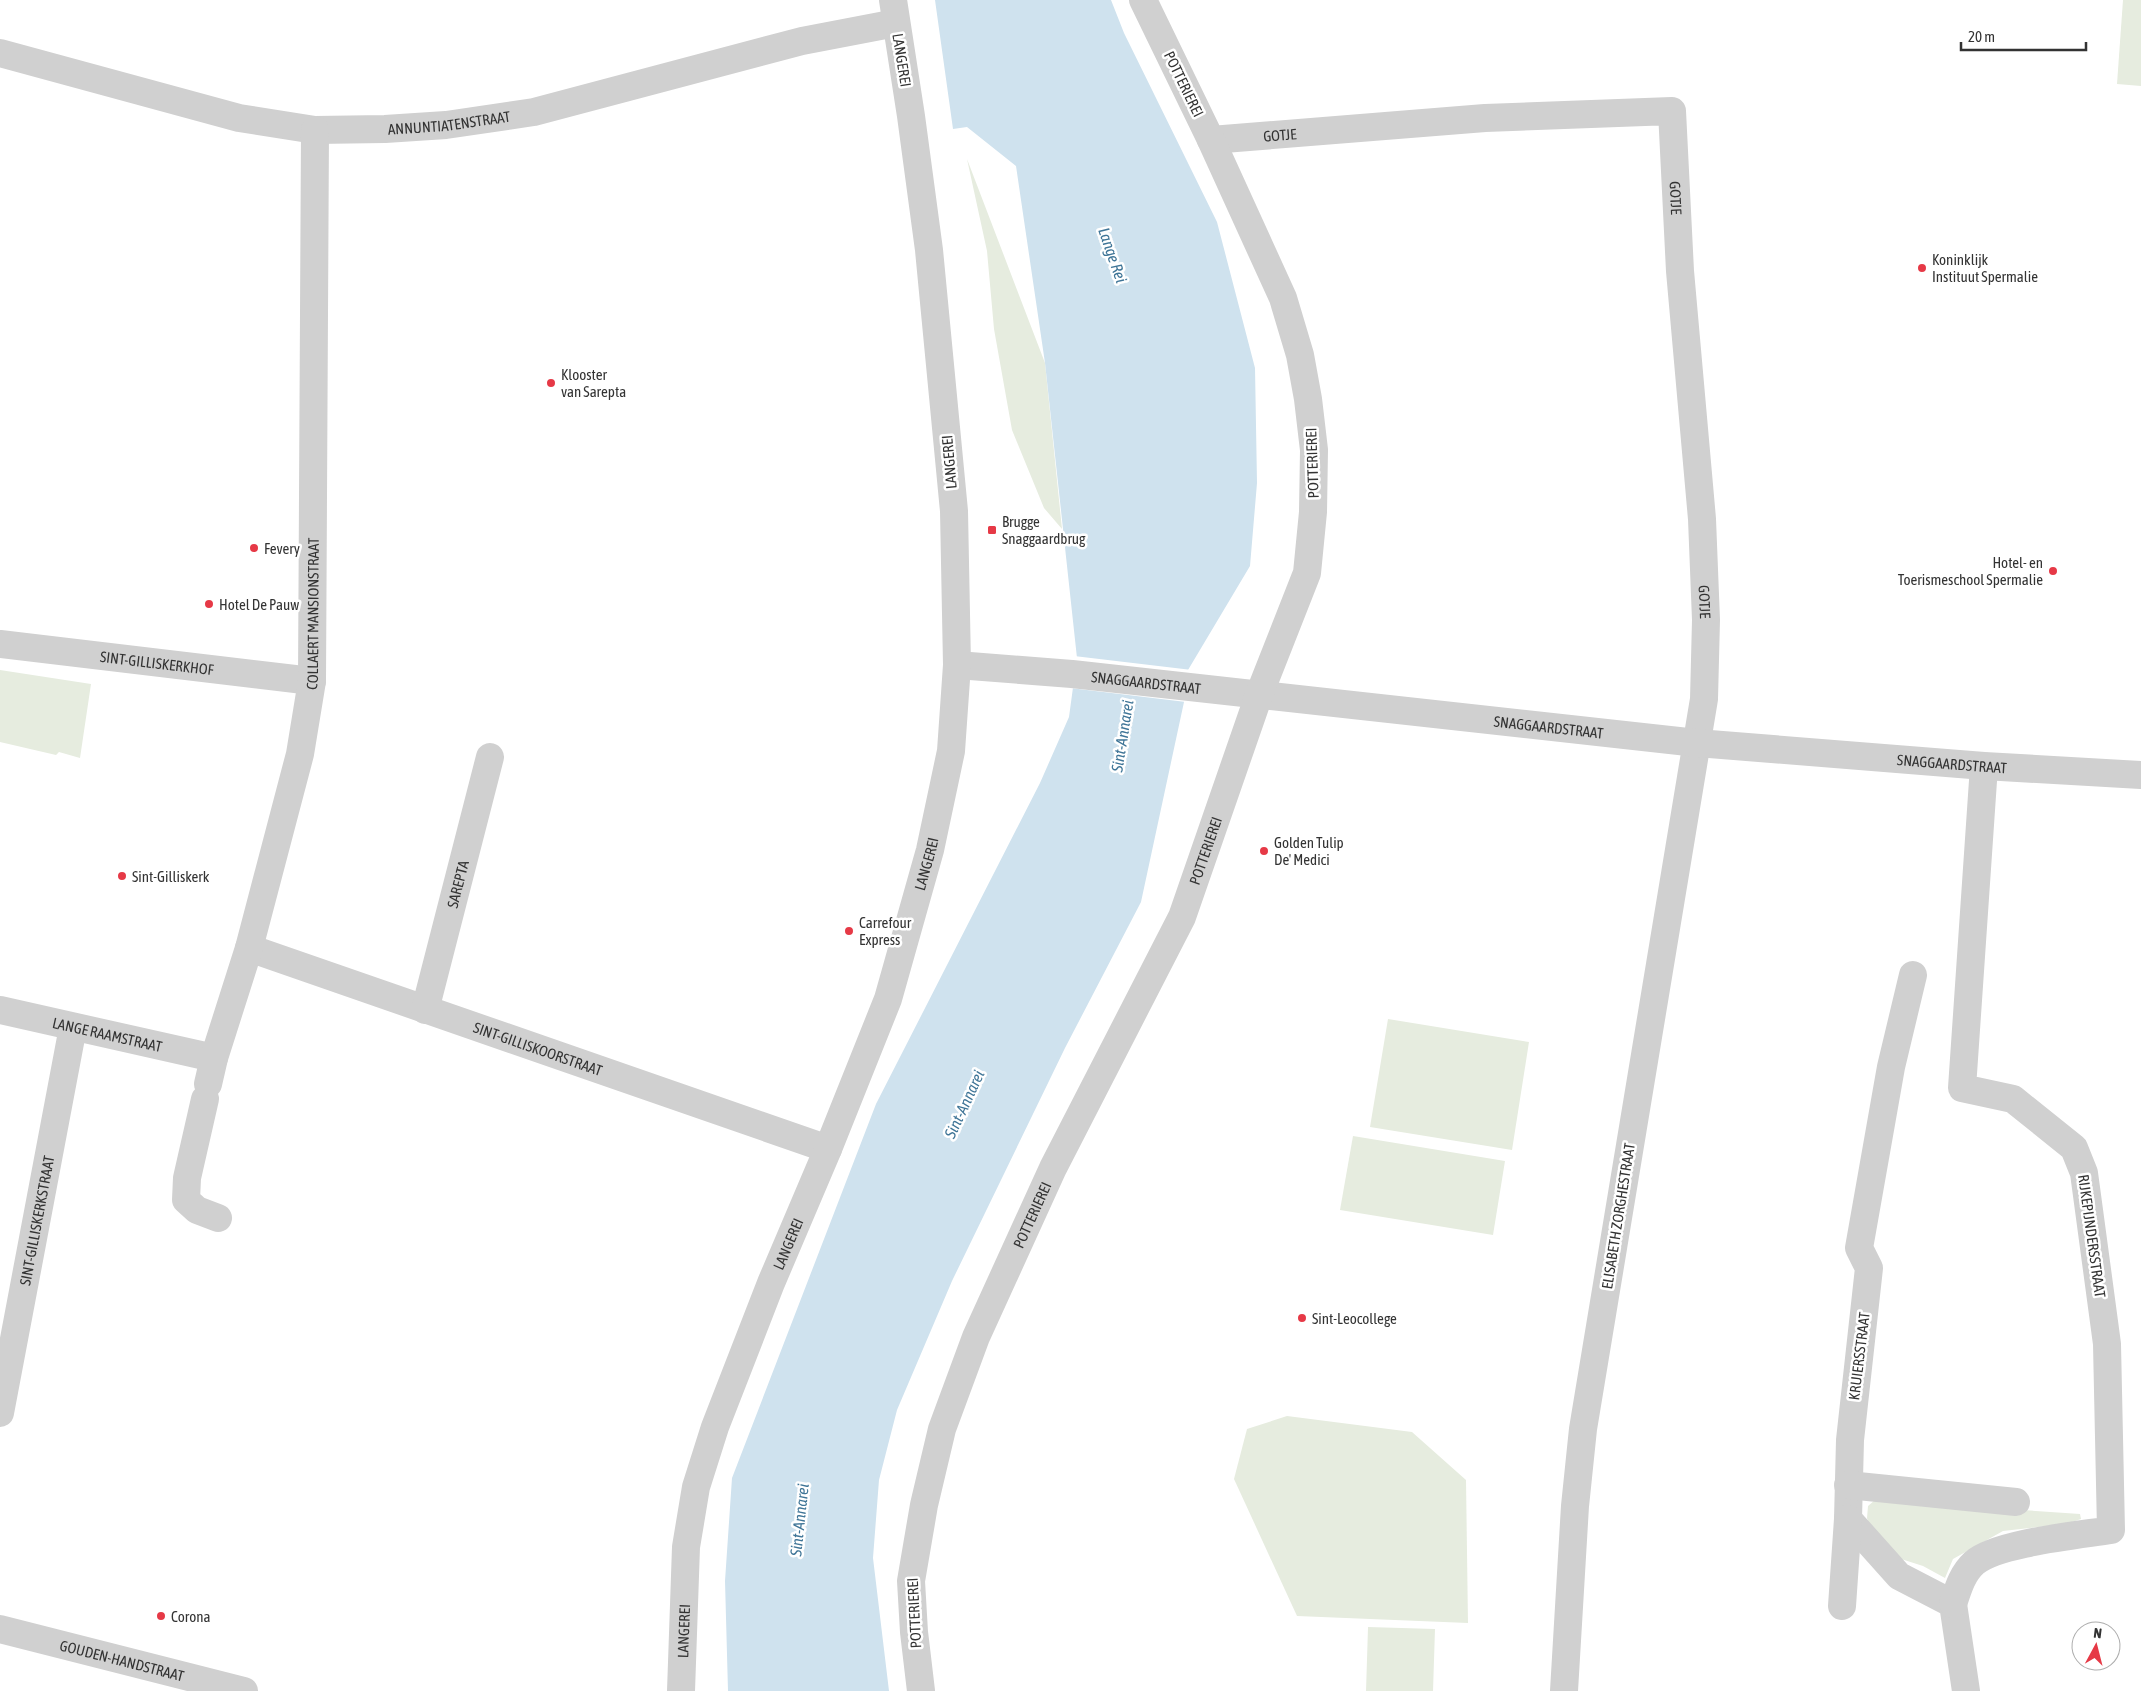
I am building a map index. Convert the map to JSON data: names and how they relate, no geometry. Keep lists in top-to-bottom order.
{
  "streets": {
    "street": [
      "LANGEREI",
      "POTTERIEREI",
      "ANNUNTIATENSTRAAT",
      "GOTJE",
      "COLLAERT MANSIONSTRAAT",
      "SINT-GILLISKERKHOF",
      "SNAGGAARDSTRAAT",
      "SAREPTA",
      "LANGE RAAMSTRAAT",
      "SINT-GILLISKOORSTRAAT",
      "ELISABETH ZORGHESTRAAT",
      "SINT-GILLISKERKSTRAAT",
      "RIJKEPIJNDERSSTRAAT",
      "KRUIERSSTRAAT",
      "GOUDEN-HANDSTRAAT"
    ]
  },
  "crossings": [
    ["LANGEREI", "ANNUNTIATENSTRAAT"],
    ["LANGEREI", "SNAGGAARDSTRAAT"],
    ["LANGEREI", "SINT-GILLISKOORSTRAAT"],
    ["POTTERIEREI", "GOTJE"],
    ["POTTERIEREI", "SNAGGAARDSTRAAT"],
    ["ANNUNTIATENSTRAAT", "COLLAERT MANSIONSTRAAT"],
    ["GOTJE", "SNAGGAARDSTRAAT"],
    ["GOTJE", "ELISABETH ZORGHESTRAAT"],
    ["COLLAERT MANSIONSTRAAT", "SINT-GILLISKERKHOF"],
    ["COLLAERT MANSIONSTRAAT", "LANGE RAAMSTRAAT"],
    ["COLLAERT MANSIONSTRAAT", "SINT-GILLISKOORSTRAAT"],
    ["SNAGGAARDSTRAAT", "ELISABETH ZORGHESTRAAT"],
    ["SNAGGAARDSTRAAT", "RIJKEPIJNDERSSTRAAT"],
    ["SAREPTA", "SINT-GILLISKOORSTRAAT"],
    ["LANGE RAAMSTRAAT", "SINT-GILLISKERKSTRAAT"]
  ],
  "water": ["Lange Rei", "Sint-Annarei"],
  "places": {
    "other": [
      "Koninklijk Instituut Spermalie",
      "Klooster van Sarepta",
      "Fevery",
      "Hotel- en Toerismeschool Spermalie",
      "Hotel De Pauw",
      "Golden Tulip De' Medici",
      "Sint-Gilliskerk",
      "Carrefour Express",
      "Sint-Leocollege",
      "Corona"
    ],
    "transit": ["Brugge Snaggaardbrug"]
  },
  "scale_bar": "20 m",
  "north": "top"
}
